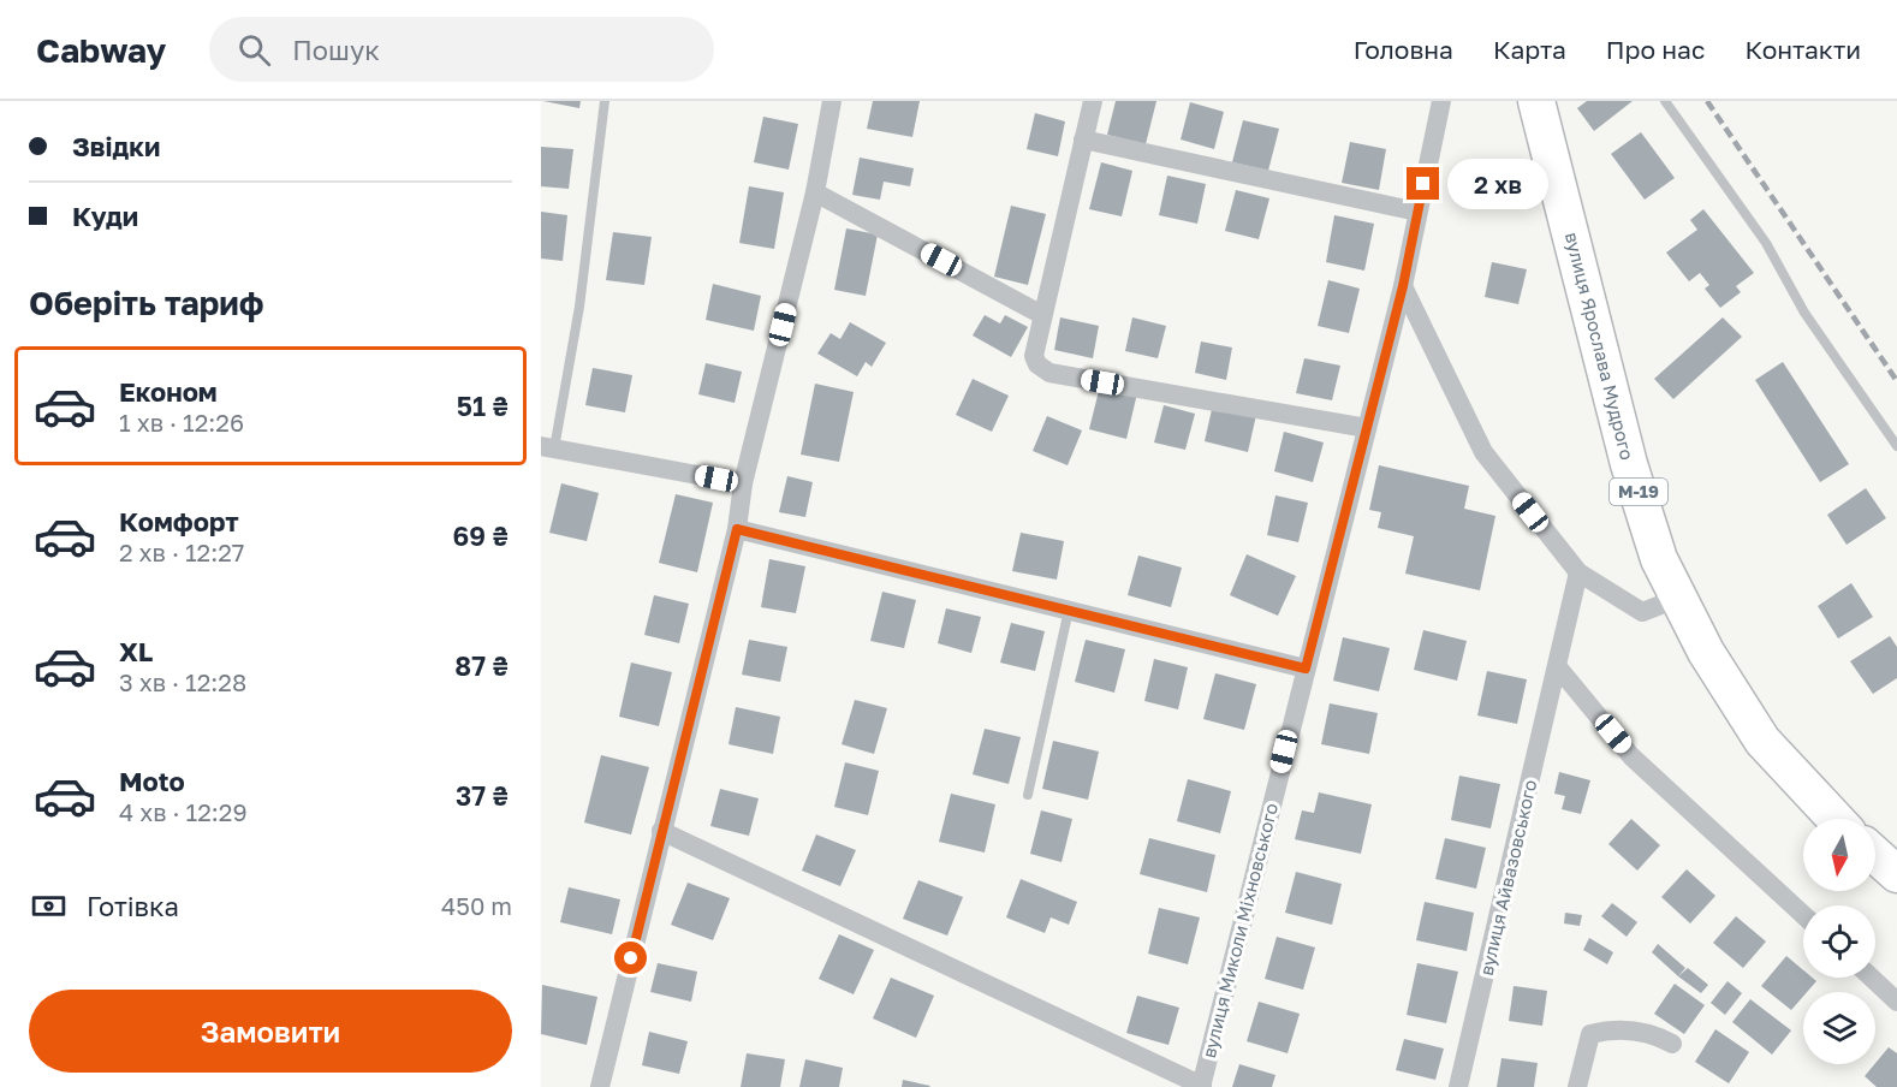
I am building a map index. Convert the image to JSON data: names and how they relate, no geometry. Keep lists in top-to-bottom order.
{
  "streets": {
    "highway": ["вулиця Ярослава Мудрого", "М-19"],
    "street": ["вулиця Айвазовського", "вулиця Миколи Міхновського"]
  },
  "north": "bottom",
  "page": {
    "header": "Cabway",
    "search": "Пошук",
    "nav": [
      "Головна",
      "Карта",
      "Про нас",
      "Контакти"
    ],
    "banner": ["Звідки", "Куди"],
    "bubble": "2 хв",
    "heading": "Оберіть тариф",
    "list": [
      {
        "name": "Економ",
        "note": "1 хв · 12:26",
        "value": "51 ₴"
      },
      {
        "name": "Комфорт",
        "note": "2 хв · 12:27",
        "value": "69 ₴"
      },
      {
        "name": "XL",
        "note": "3 хв · 12:28",
        "value": "87 ₴"
      },
      {
        "name": "Moto",
        "note": "4 хв · 12:29",
        "value": "37 ₴"
      }
    ],
    "pay": ["Готівка", "450 m"],
    "buttons": "Замовити"
  }
}
